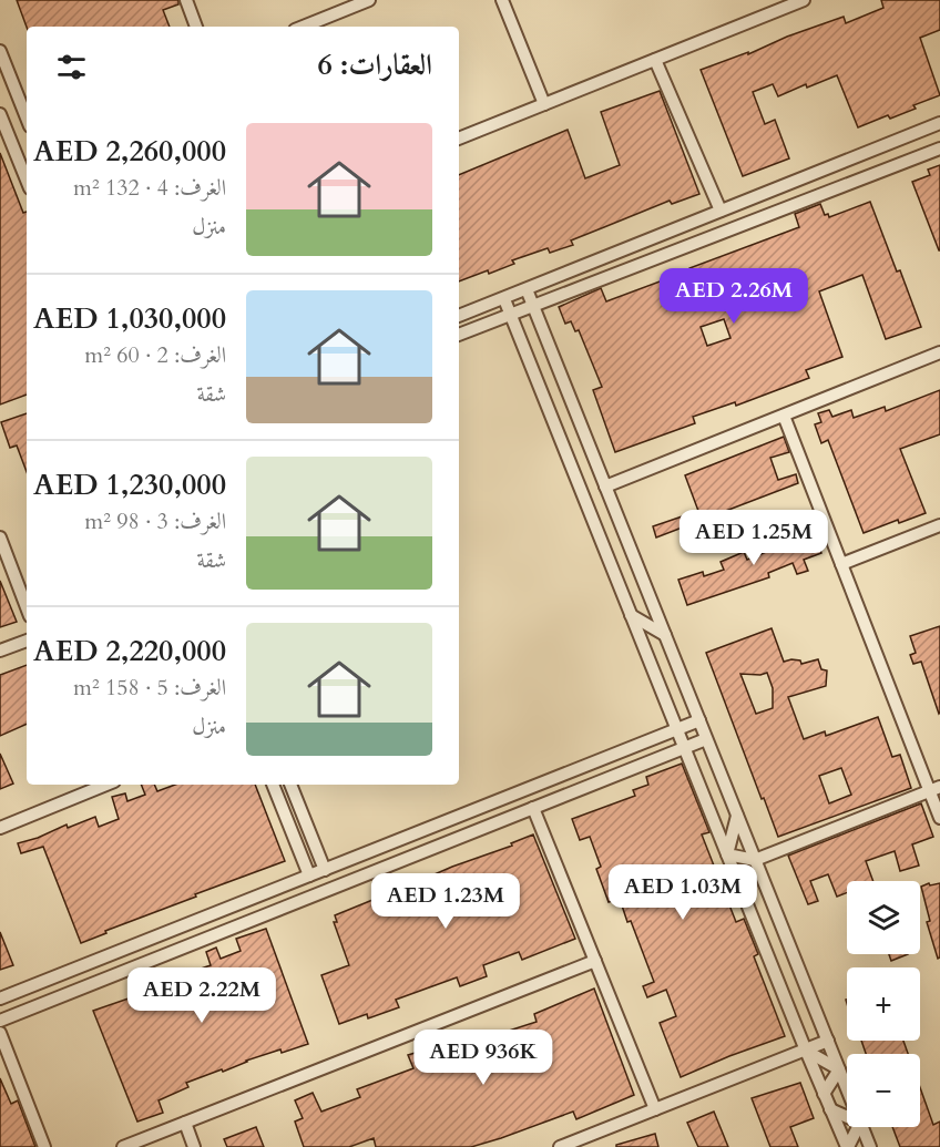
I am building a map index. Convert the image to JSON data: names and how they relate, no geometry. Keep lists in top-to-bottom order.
{
  "page": {
    "heading": "العقارات: 6",
    "list": [
      {
        "name": "AED 2,260,000",
        "note": "الغرف: 4 · 132 m² · منزل"
      },
      {
        "name": "AED 1,030,000",
        "note": "الغرف: 2 · 60 m² · شقة"
      },
      {
        "name": "AED 1,230,000",
        "note": "الغرف: 3 · 98 m² · شقة"
      },
      {
        "name": "AED 2,220,000",
        "note": "الغرف: 5 · 158 m² · منزل"
      }
    ],
    "price": [
      "AED 2.26M",
      "AED 1.25M",
      "AED 1.03M",
      "AED 1.23M",
      "AED 2.22M",
      "AED 936K"
    ],
    "map_buttons": ["+", "−"]
  }
}
